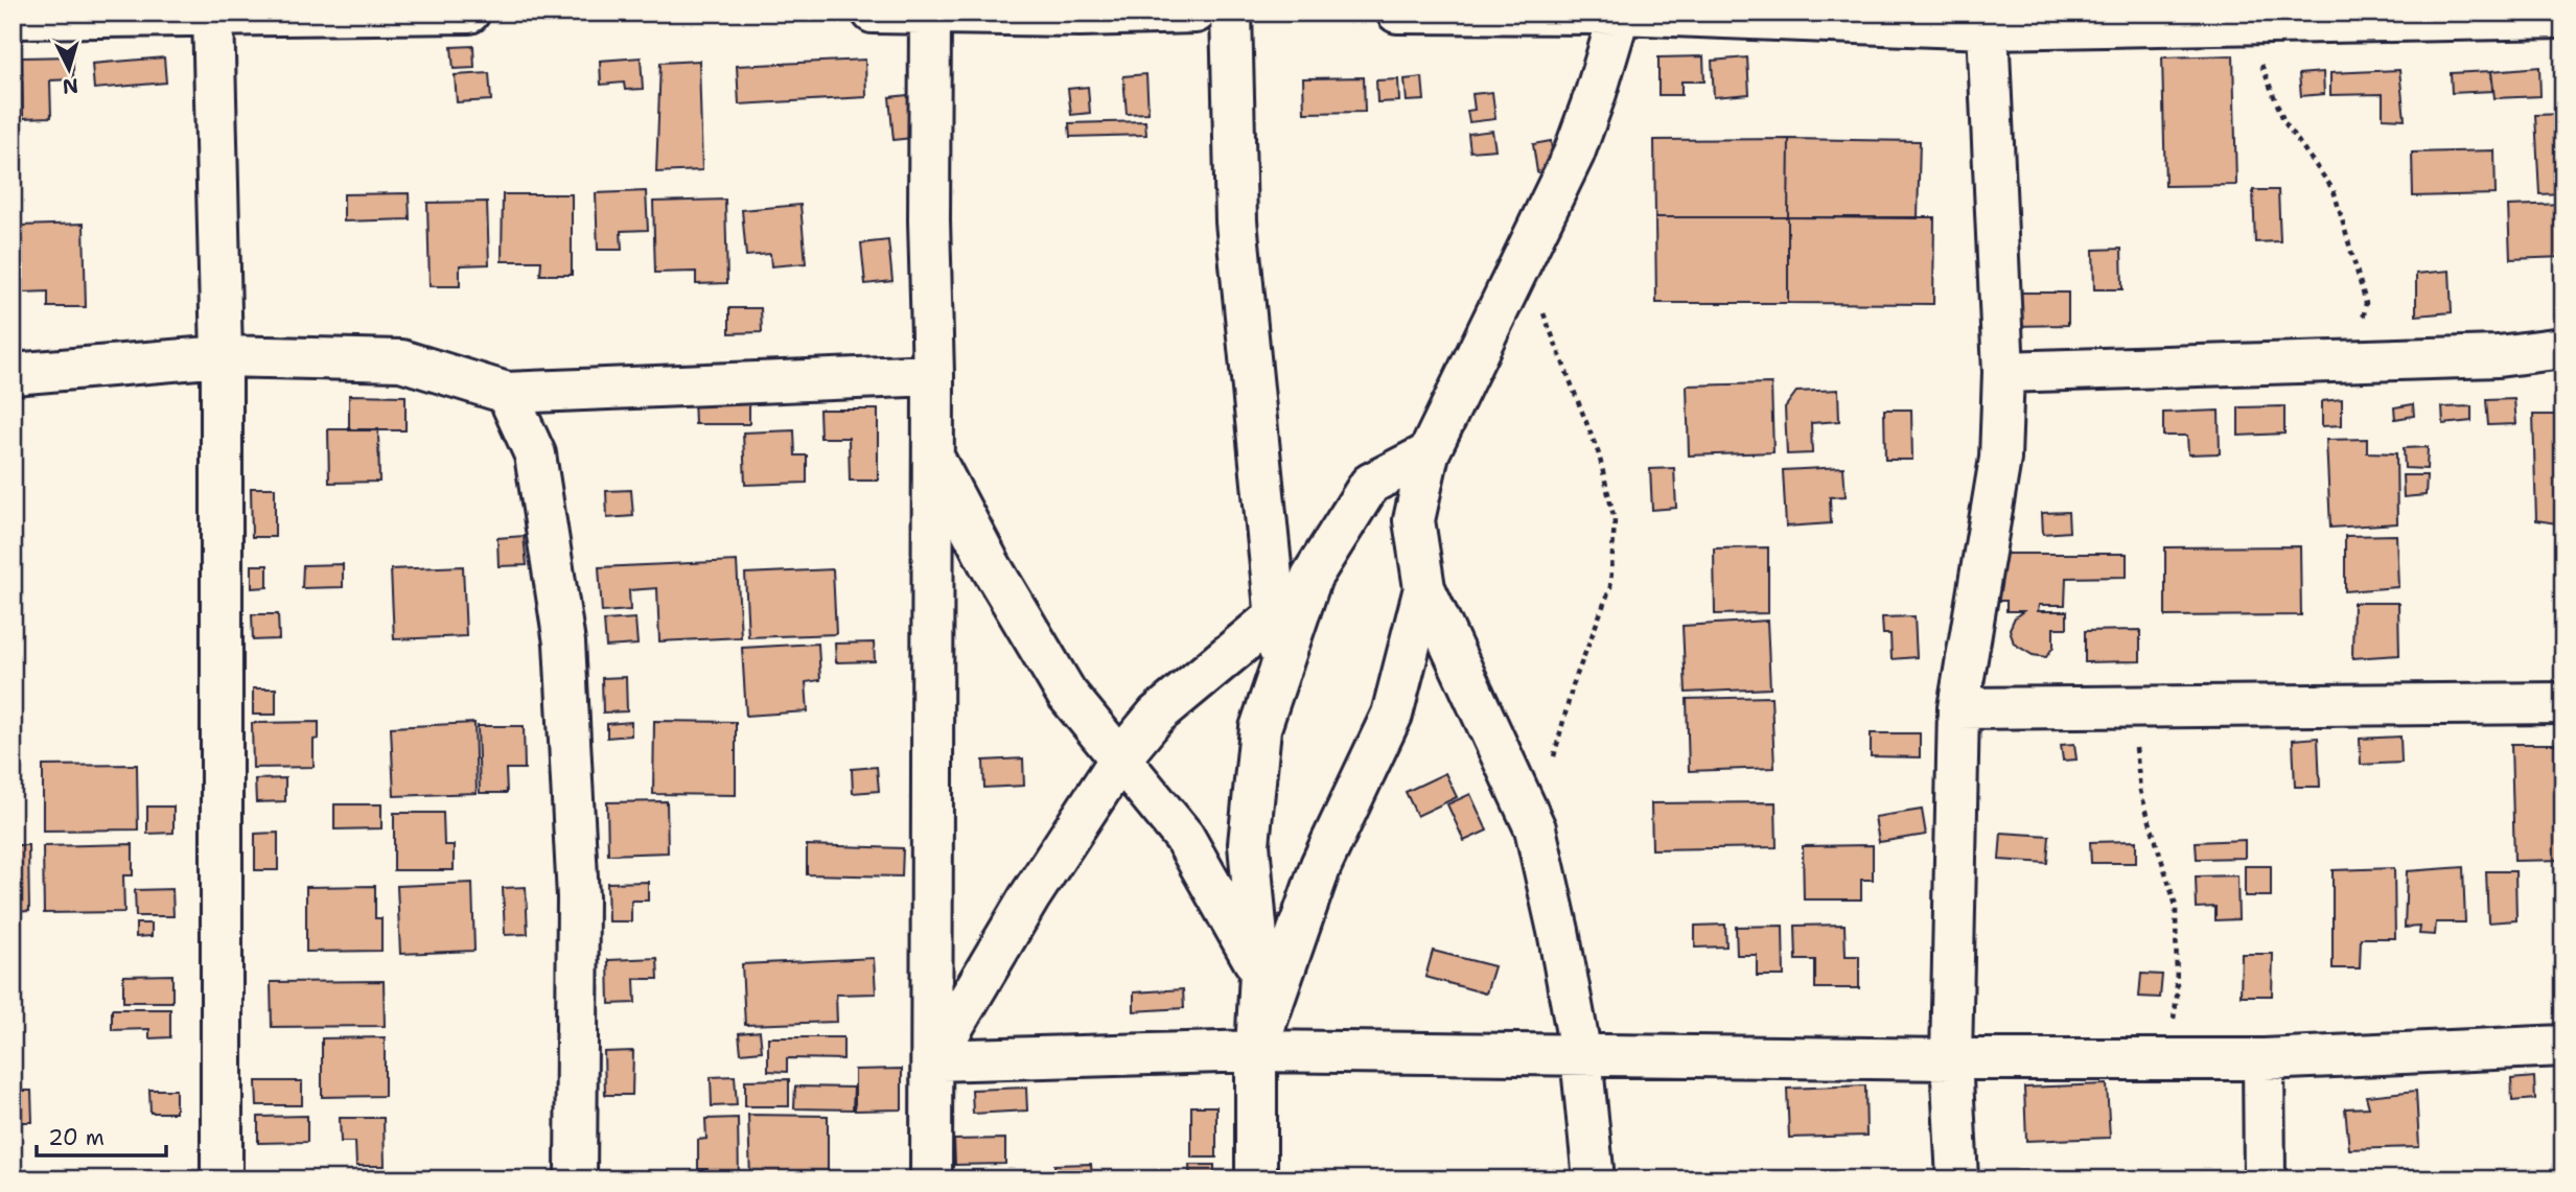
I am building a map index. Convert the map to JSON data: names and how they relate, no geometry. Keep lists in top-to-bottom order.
{
  "scale_bar": "20 m",
  "north": "bottom"
}
